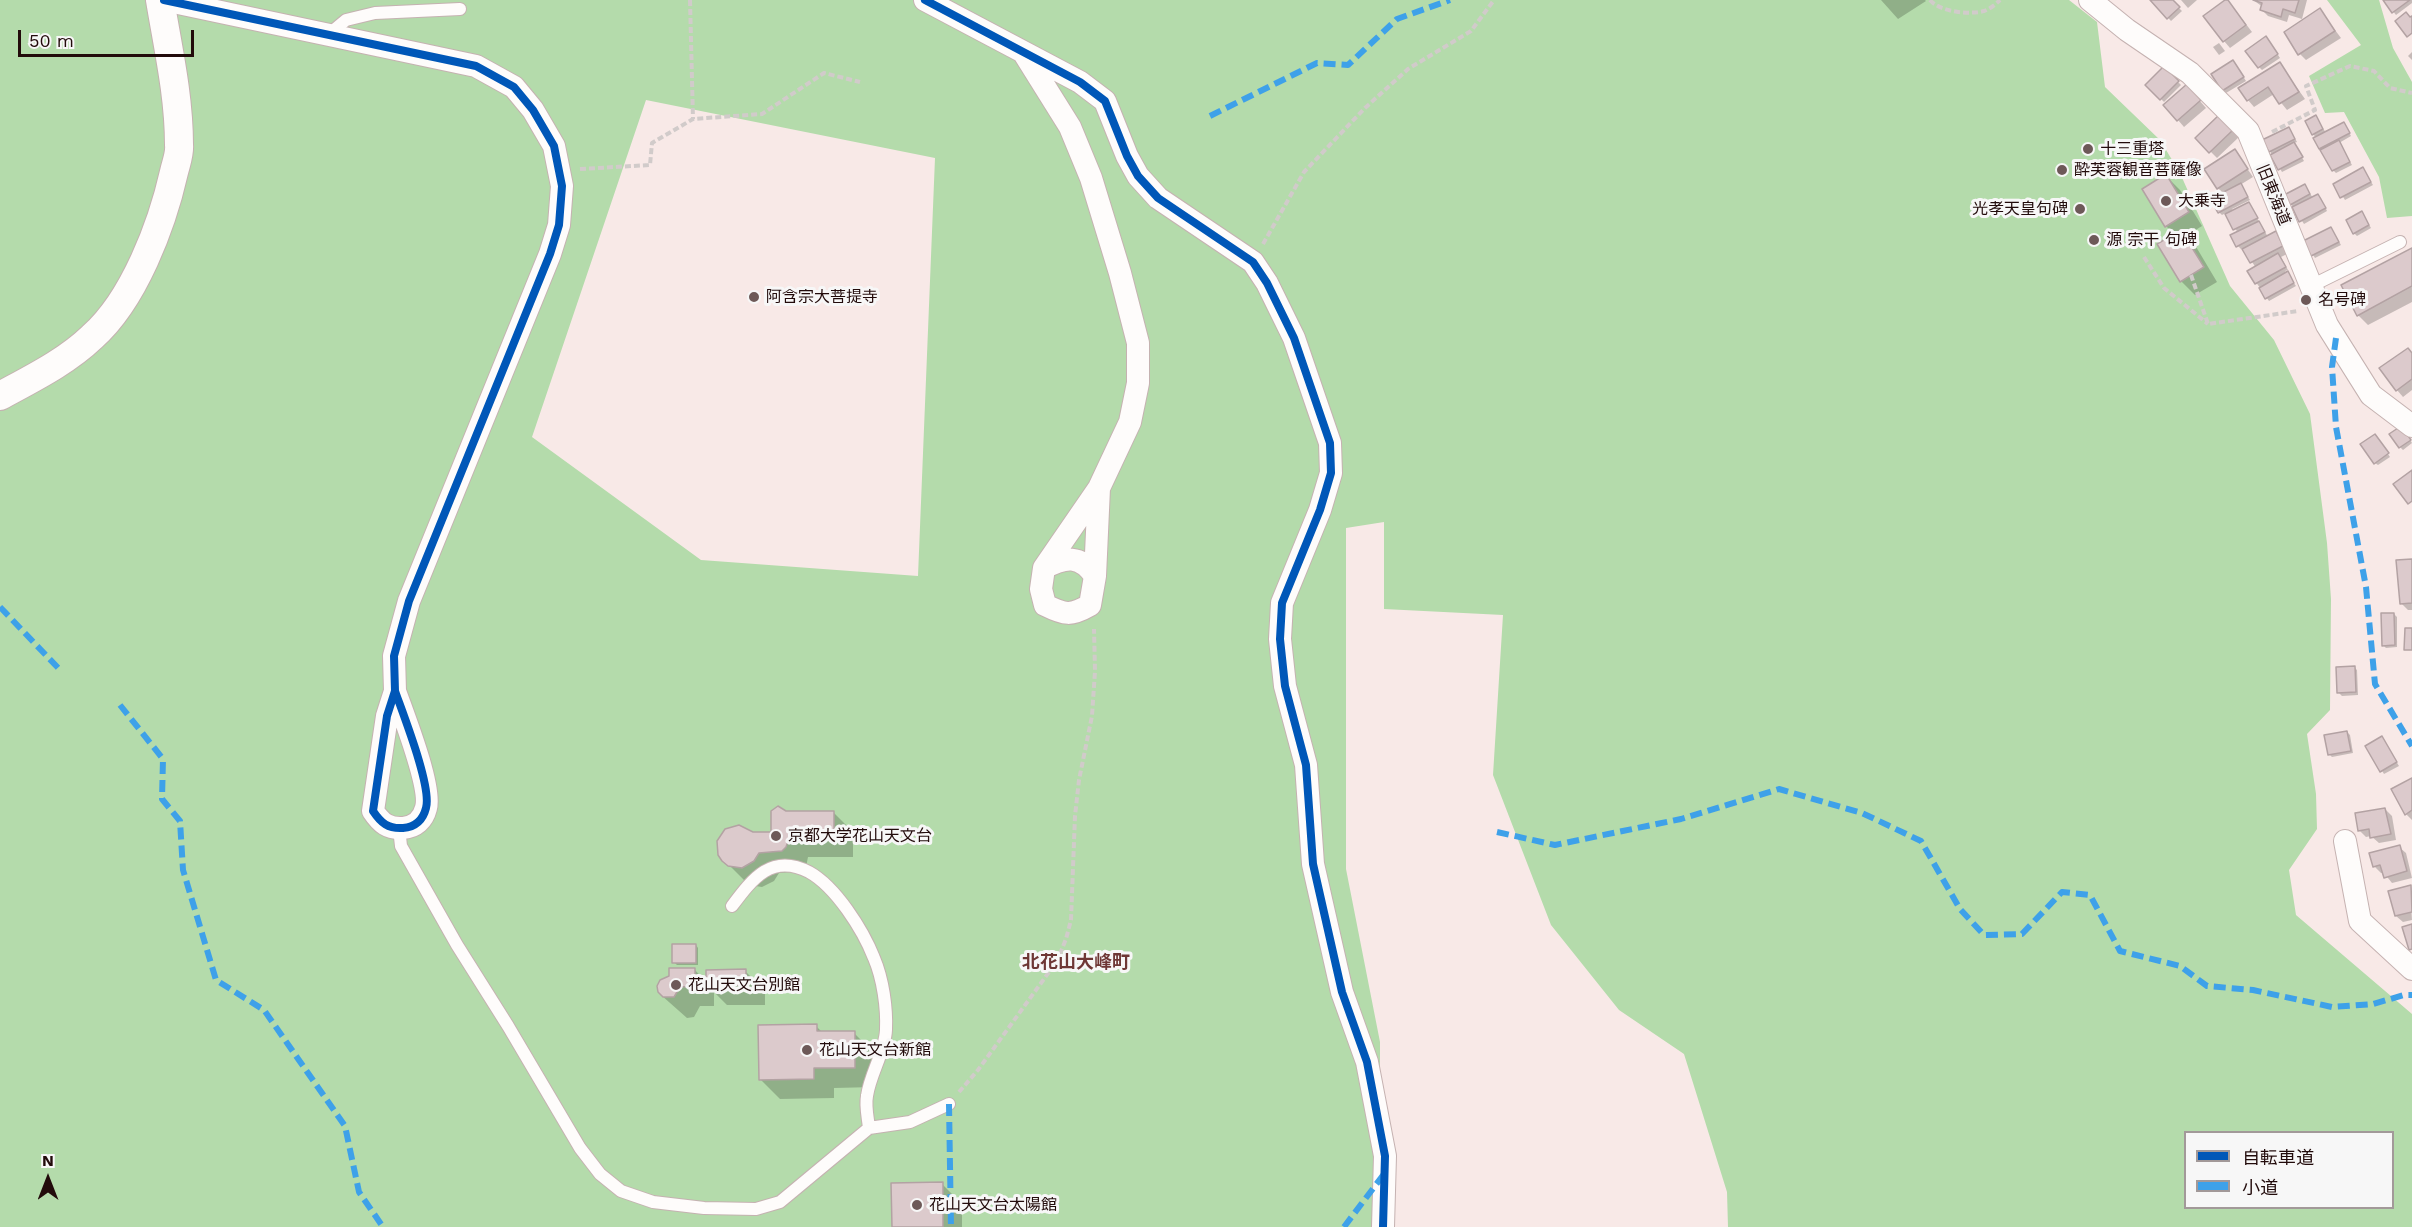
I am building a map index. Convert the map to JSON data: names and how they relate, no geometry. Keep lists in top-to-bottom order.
{
  "streets": {
    "street": ["旧東海道"]
  },
  "districts": ["北花山大峰町"],
  "places": [
    "十三重塔",
    "酔芙蓉観音菩薩像",
    "大乗寺",
    "光孝天皇句碑",
    "源 宗干 句碑",
    "阿含宗大菩提寺",
    "名号碑",
    "京都大学花山天文台",
    "花山天文台別館",
    "花山天文台新館",
    "花山天文台太陽館"
  ],
  "legend": ["自転車道", "小道"],
  "scale_bar": "50 m",
  "north": "top"
}
